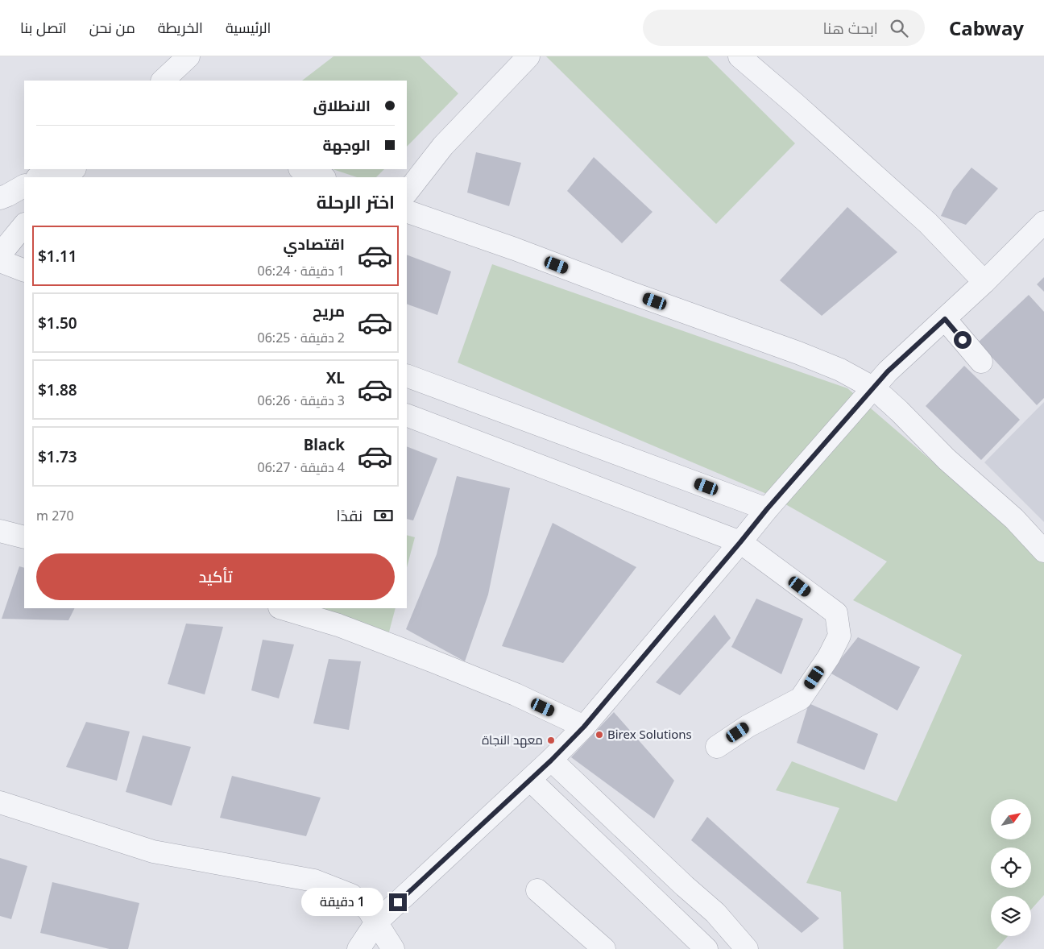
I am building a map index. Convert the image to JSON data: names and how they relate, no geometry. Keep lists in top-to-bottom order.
{
  "places": ["Birex Solutions", "معهد النجاة"],
  "north": "top right",
  "page": {
    "header": "Cabway",
    "search": "ابحث هنا",
    "nav": [
      "الرئيسية",
      "الخريطة",
      "من نحن",
      "اتصل بنا"
    ],
    "banner": ["الانطلاق", "الوجهة"],
    "heading": "اختر الرحلة",
    "list": [
      {
        "name": "اقتصادي",
        "note": "1 دقيقة · 06:24",
        "value": "$1.11"
      },
      {
        "name": "مريح",
        "note": "2 دقيقة · 06:25",
        "value": "$1.50"
      },
      {
        "name": "XL",
        "note": "3 دقيقة · 06:26",
        "value": "$1.88"
      },
      {
        "name": "Black",
        "note": "4 دقيقة · 06:27",
        "value": "$1.73"
      }
    ],
    "pay": ["نقدًا", "270 m"],
    "buttons": "تأكيد",
    "bubble": "1 دقيقة"
  }
}
